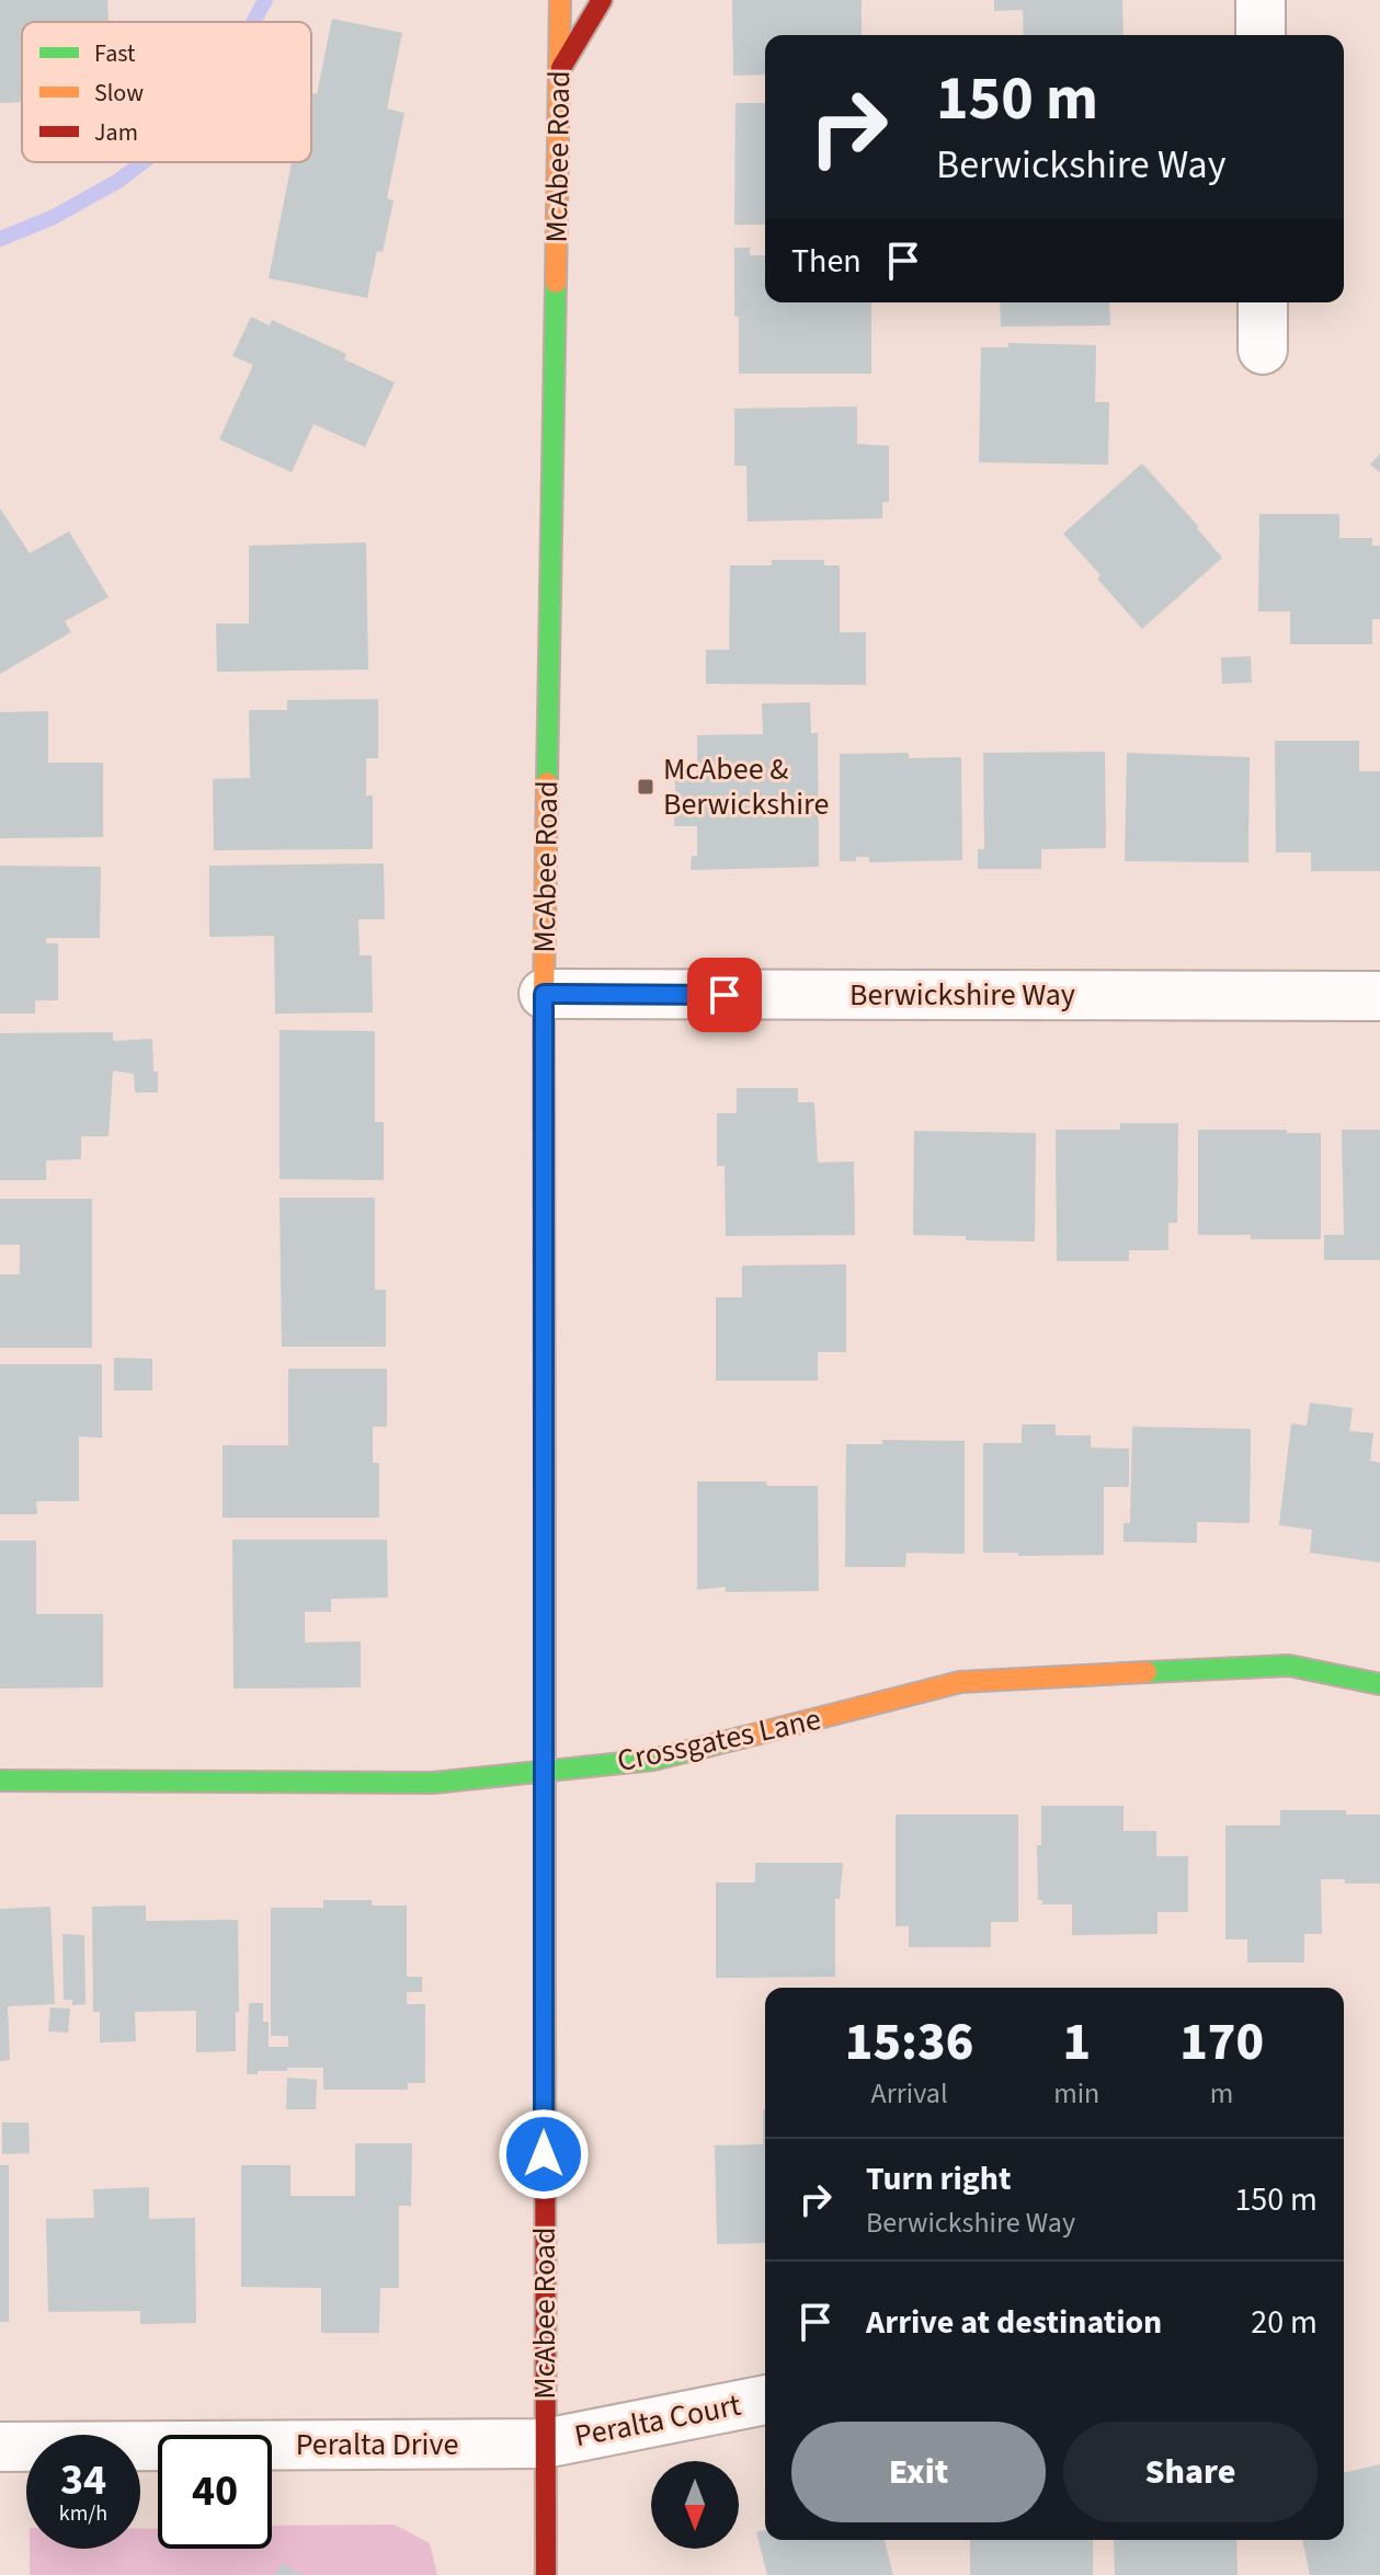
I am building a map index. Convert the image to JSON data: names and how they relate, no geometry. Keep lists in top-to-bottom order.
{
  "streets": {
    "street": [
      "McAbee Road",
      "Berwickshire Way",
      "Crossgates Lane",
      "Peralta Court",
      "Peralta Drive"
    ]
  },
  "crossings": [
    ["McAbee Road", "Berwickshire Way"],
    ["McAbee Road", "Crossgates Lane"],
    ["McAbee Road", "Peralta Court"],
    ["McAbee Road", "Peralta Drive"],
    ["Peralta Court", "Peralta Drive"]
  ],
  "places": {
    "transit": ["McAbee & Berwickshire"]
  },
  "legend": ["Fast", "Slow", "Jam"],
  "north": "bottom",
  "page": {
    "turn": ["150 m", "Berwickshire Way"],
    "then": "Then",
    "eta": [
      "15:36",
      "Arrival",
      "1",
      "min",
      "170",
      "m"
    ],
    "list": [
      {
        "name": "Turn right",
        "note": "Berwickshire Way",
        "value": "150 m"
      },
      {
        "name": "Arrive at destination",
        "value": "20 m"
      }
    ],
    "buttons": ["Exit", "Share"],
    "speed": "34 km/h",
    "limit": "40"
  }
}
